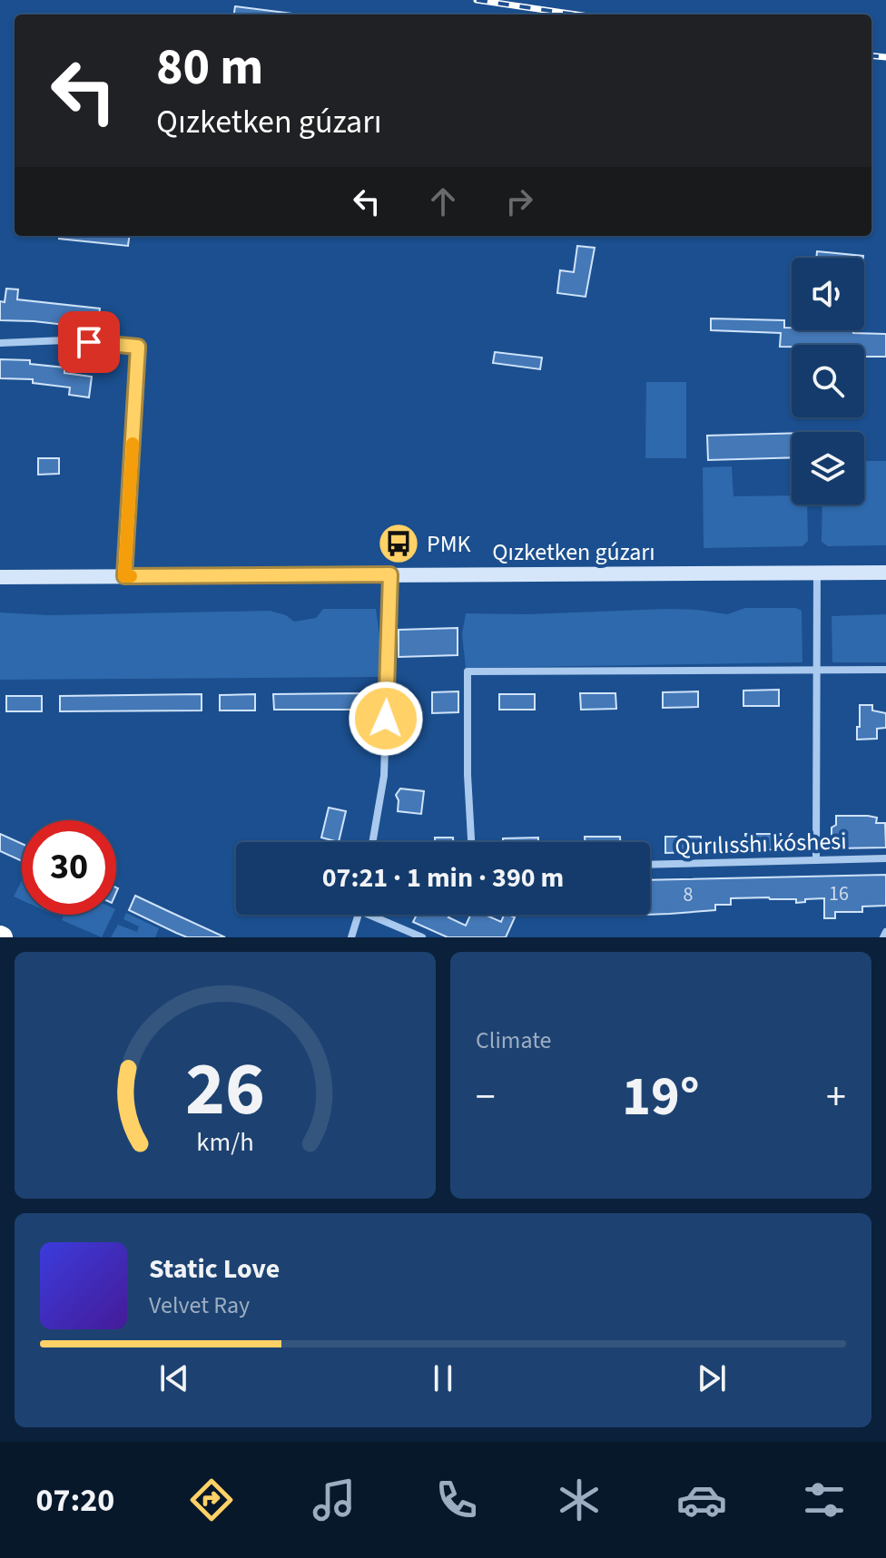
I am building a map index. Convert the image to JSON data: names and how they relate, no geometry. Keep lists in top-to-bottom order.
{
  "streets": {
    "street": ["Qızketken gúzarı", "Qurılısshı kóshesi"]
  },
  "places": {
    "bus stop": ["PMK"]
  },
  "house_numbers": ["16", "8"],
  "page": {
    "turn": ["80 m", "Qızketken gúzarı"],
    "limit": "30",
    "trip": "07:21 · 1 min · 390 m",
    "tile": "Climate",
    "heat": ["−", "19°", "+"],
    "song": ["Static Love", "Velvet Ray"],
    "tabs": "07:20",
    "gauge": ["26", "km/h"]
  }
}
